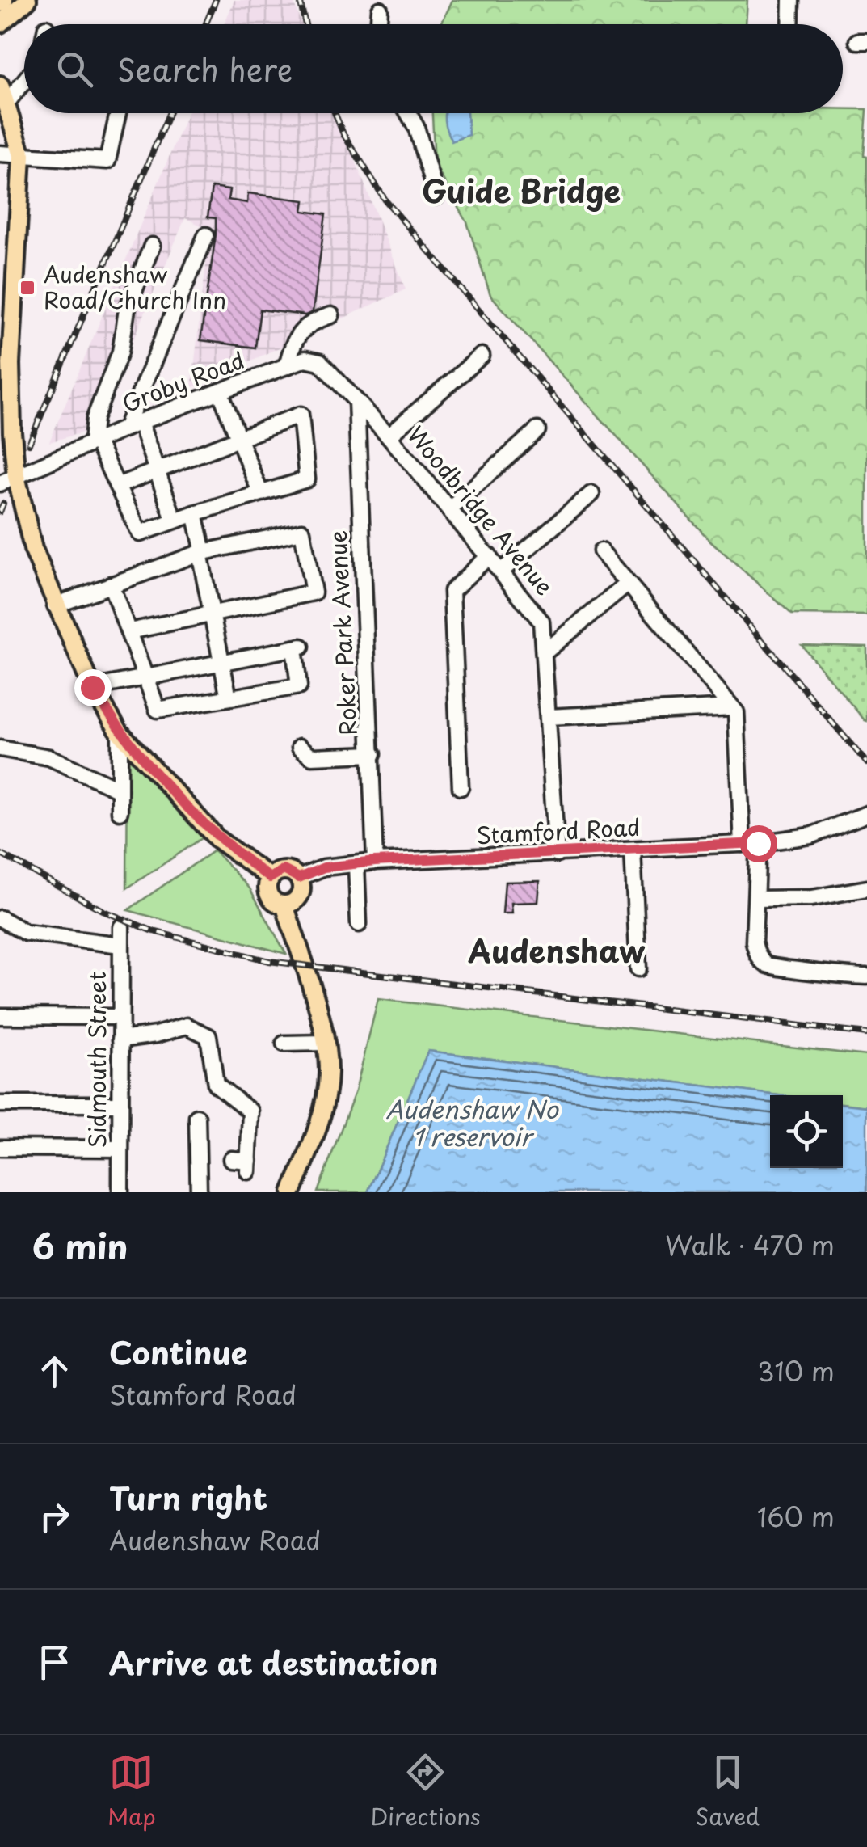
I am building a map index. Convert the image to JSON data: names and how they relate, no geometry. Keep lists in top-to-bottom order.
{
  "streets": {
    "street": [
      "Groby Road",
      "Woodbridge Avenue",
      "Roker Park Avenue",
      "Stamford Road",
      "Sidmouth Street"
    ]
  },
  "crossings": [
    ["Groby Road", "Woodbridge Avenue"],
    ["Groby Road", "Roker Park Avenue"],
    ["Woodbridge Avenue", "Roker Park Avenue"],
    ["Woodbridge Avenue", "Stamford Road"],
    ["Roker Park Avenue", "Stamford Road"]
  ],
  "districts": ["Guide Bridge", "Audenshaw"],
  "water": ["Audenshaw No 1 reservoir"],
  "places": {
    "transit": ["Audenshaw Road/Church Inn"]
  },
  "page": {
    "search": "Search here",
    "heading": ["6 min", "Walk · 470 m"],
    "list": [
      ["Continue", "Stamford Road", "310 m"],
      ["Turn right", "Audenshaw Road", "160 m"],
      "Arrive at destination"
    ],
    "nav": ["Map", "Directions", "Saved"]
  }
}
